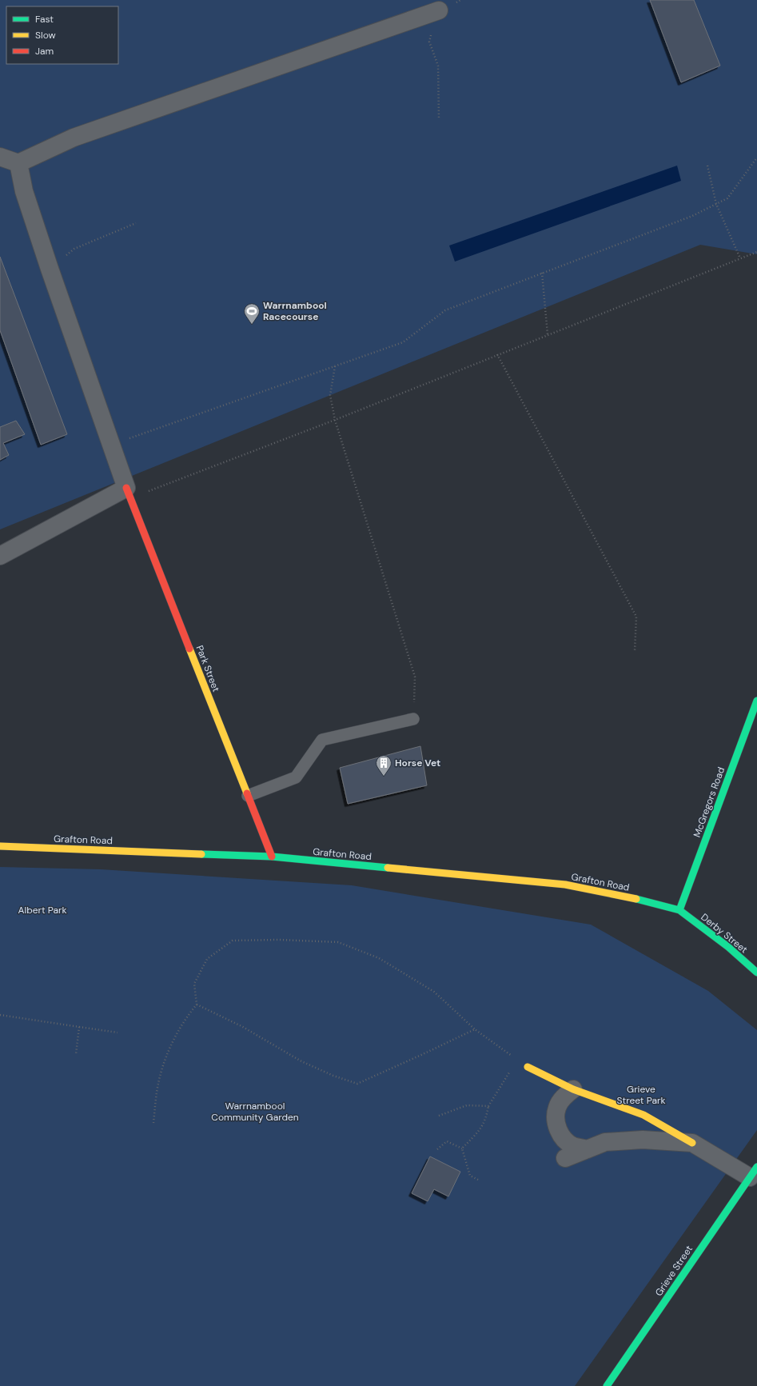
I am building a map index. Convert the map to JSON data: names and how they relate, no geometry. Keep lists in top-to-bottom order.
{
  "streets": {
    "street": [
      "Park Street",
      "McGregors Road",
      "Grafton Road",
      "Derby Street",
      "Grieve Street"
    ]
  },
  "crossings": [
    ["Park Street", "Grafton Road"],
    ["McGregors Road", "Grafton Road"],
    ["McGregors Road", "Derby Street"],
    ["Grafton Road", "Derby Street"]
  ],
  "parks": ["Albert Park", "Grieve Street Park", "Warrnambool Community Garden"],
  "places": {
    "sports": ["Warrnambool Racecourse"],
    "building": ["Horse Vet"]
  },
  "legend": ["Fast", "Slow", "Jam"]
}
